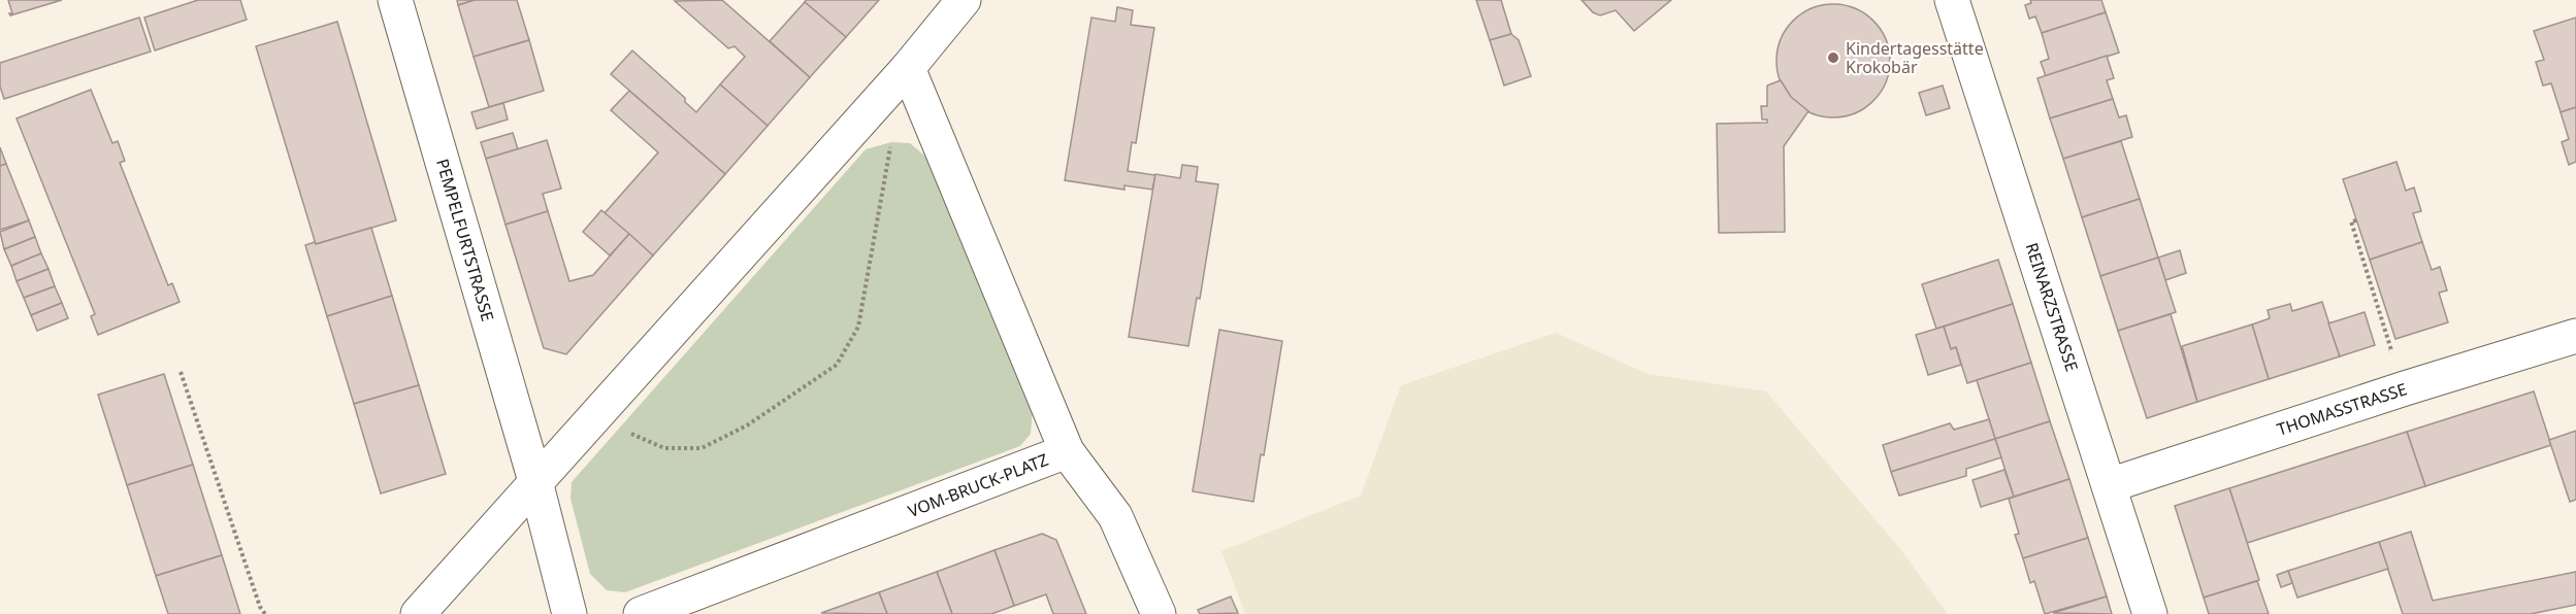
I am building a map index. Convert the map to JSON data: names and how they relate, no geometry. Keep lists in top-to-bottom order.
{
  "streets": {
    "street": [
      "PEMPELFURTSTRASSE",
      "REINARZSTRASSE",
      "THOMASSTRASSE",
      "VOM-BRUCK-PLATZ"
    ]
  },
  "crossings": [
    ["REINARZSTRASSE", "THOMASSTRASSE"]
  ],
  "places": ["Kindertagesstätte Krokobär"]
}
